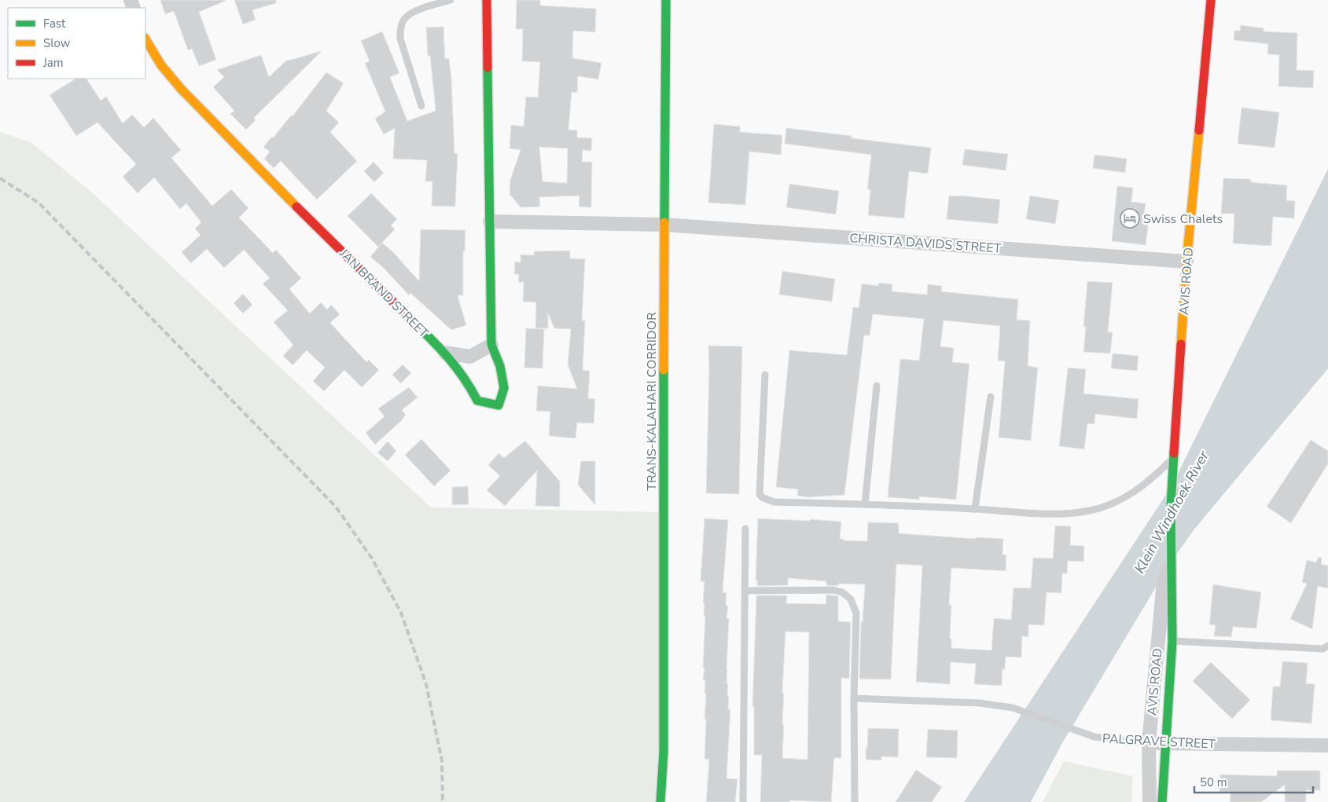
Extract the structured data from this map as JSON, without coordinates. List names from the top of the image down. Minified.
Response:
{"streets":{"main road":["AVIS ROAD","JAN BRAND STREET","TRANS-KALAHARI CORRIDOR"],"street":["CHRISTA DAVIDS STREET","PALGRAVE STREET"]},"crossings":[["CHRISTA DAVIDS STREET","AVIS ROAD"],["CHRISTA DAVIDS STREET","TRANS-KALAHARI CORRIDOR"],["AVIS ROAD","PALGRAVE STREET"]],"water":["Klein Windhoek River"],"places":{"hotel":["Swiss Chalets"]},"legend":["Fast","Slow","Jam"],"scale_bar":"50 m"}
